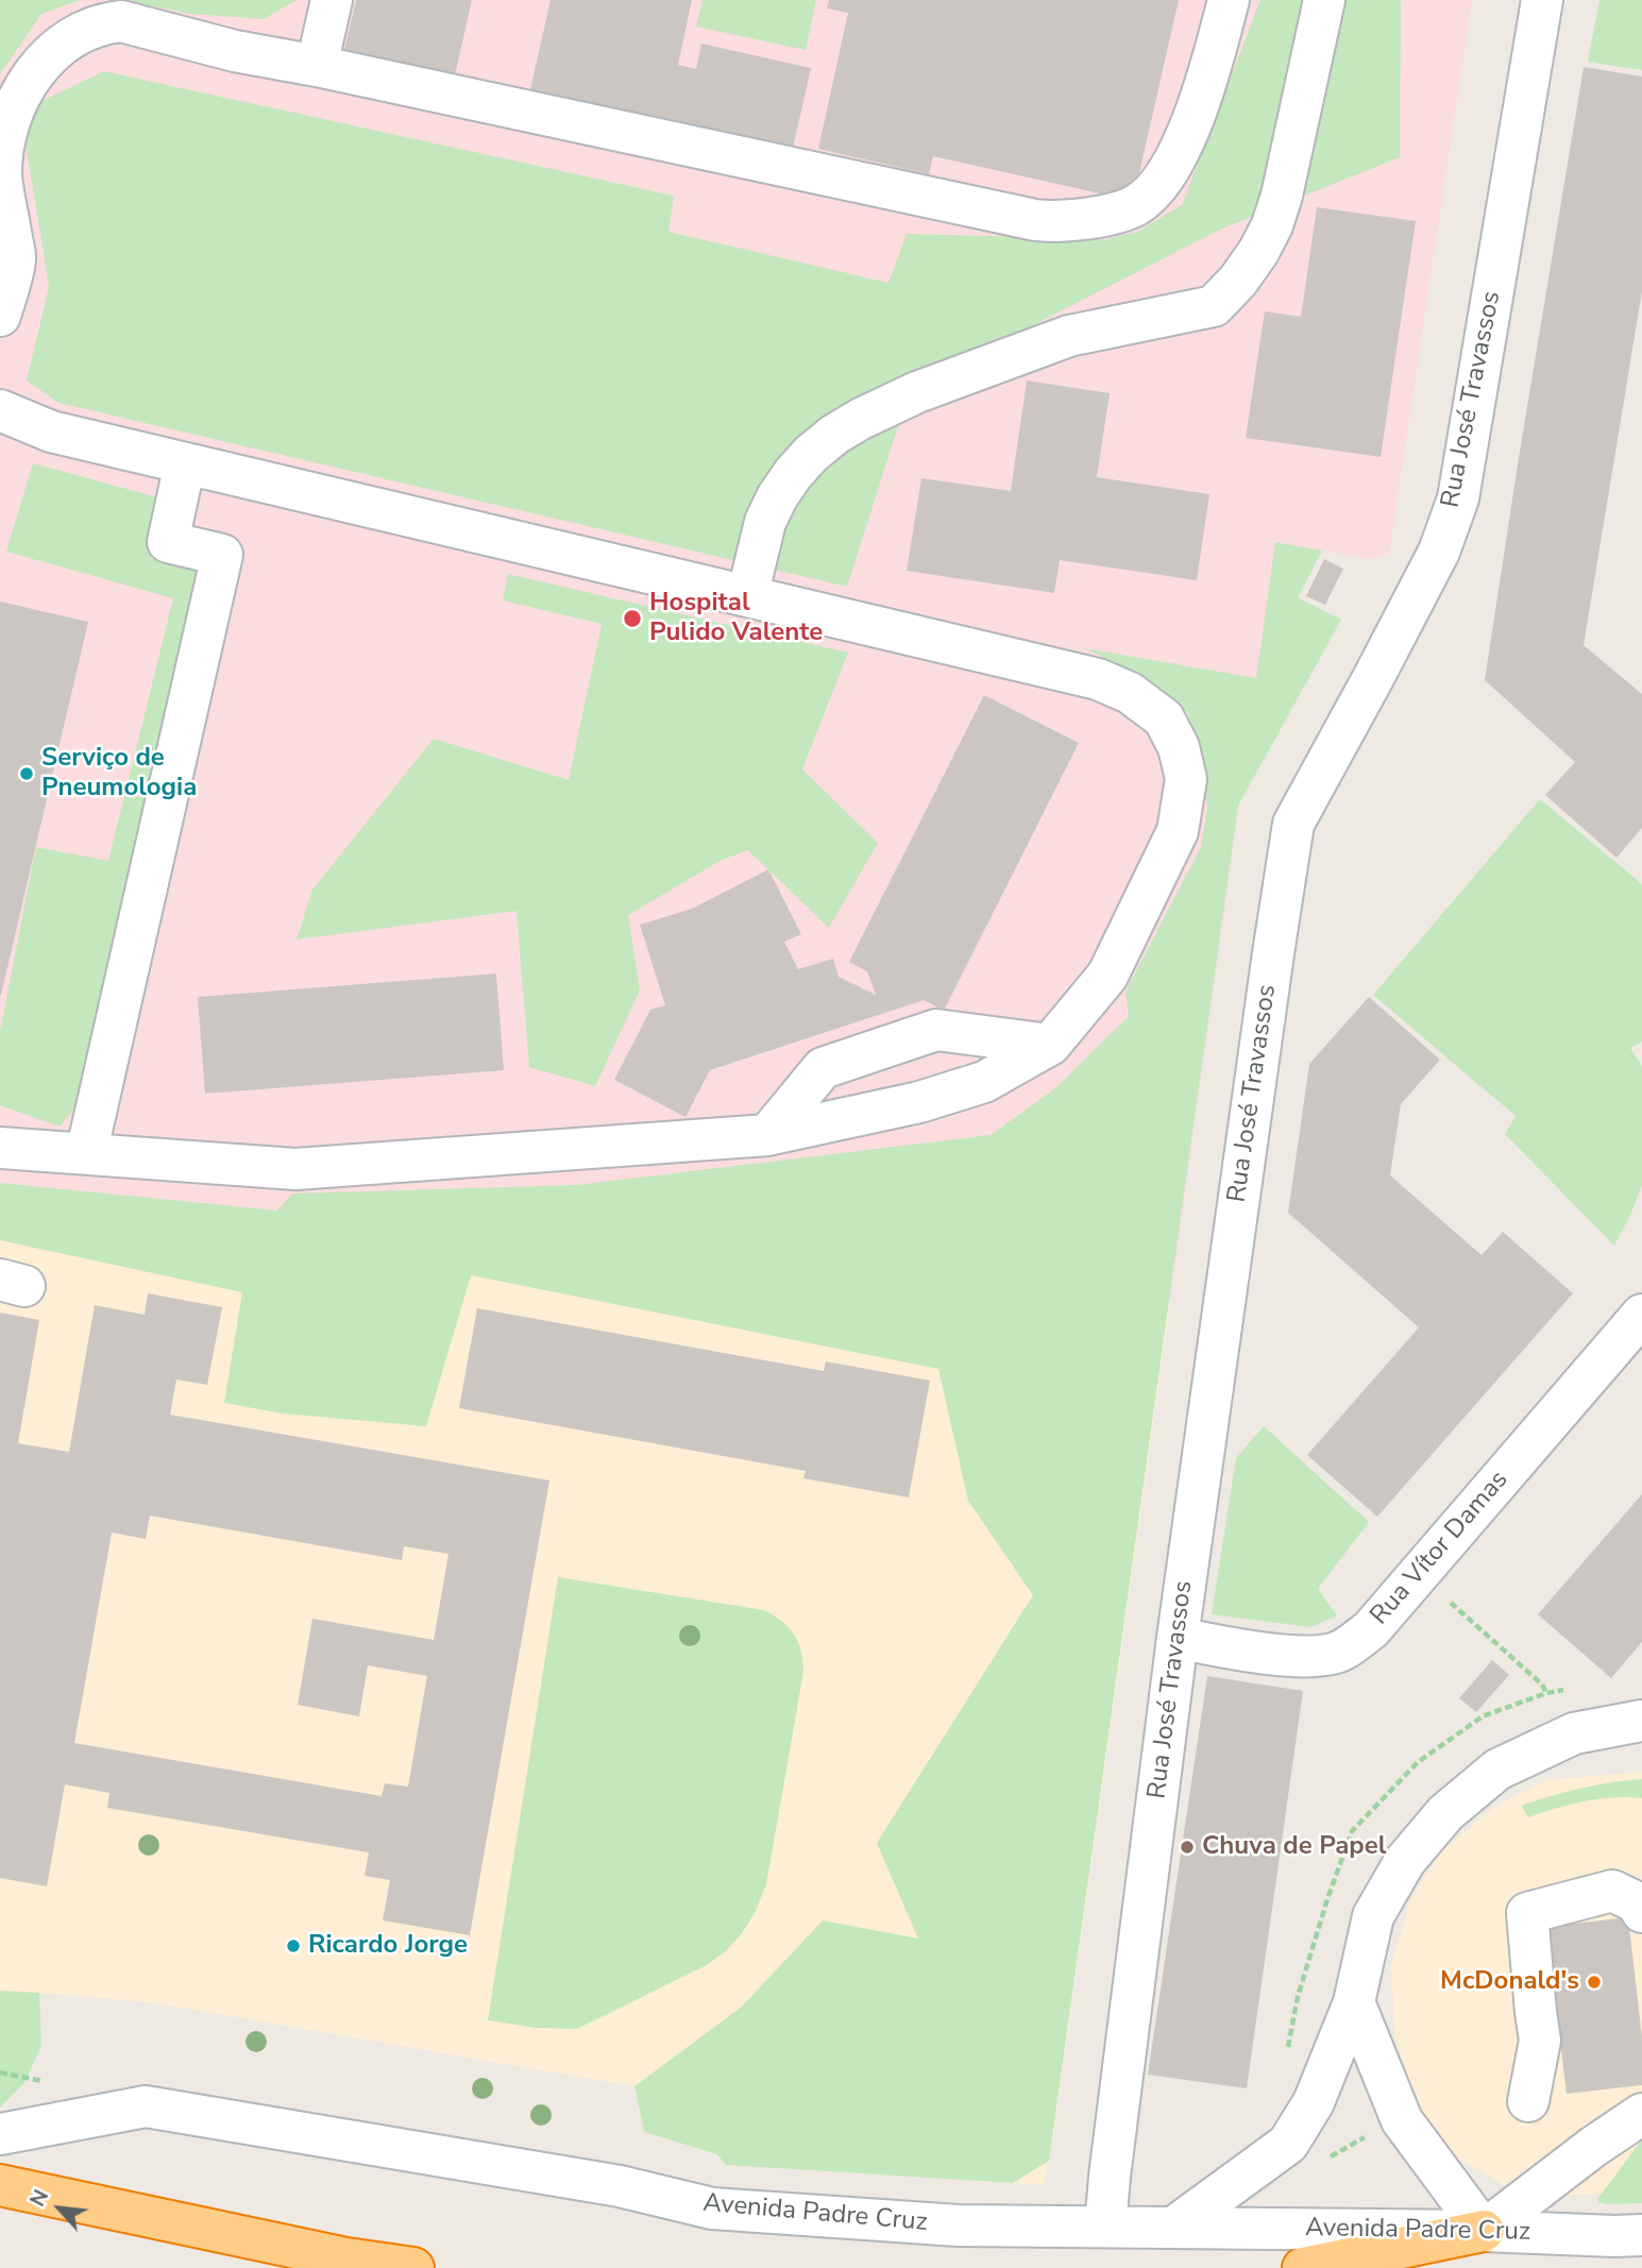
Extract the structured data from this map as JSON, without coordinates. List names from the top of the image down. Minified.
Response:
{"streets":{"street":["Rua José Travassos","Rua Vítor Damas","Avenida Padre Cruz"]},"crossings":[["Rua José Travassos","Rua Vítor Damas"],["Rua José Travassos","Avenida Padre Cruz"]],"places":["Hospital Pulido Valente","Serviço de Pneumologia","Chuva de Papel","Ricardo Jorge","McDonald's"],"north":"top left"}
